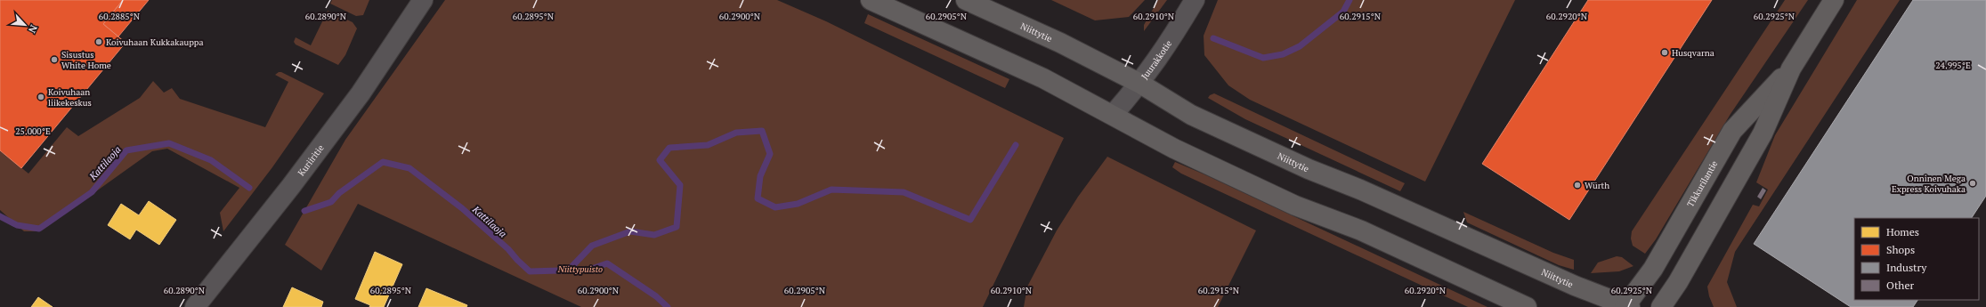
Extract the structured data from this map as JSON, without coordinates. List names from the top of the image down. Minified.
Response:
{"streets":{"main road":["Niittytie","Tikkurilantie"],"street":["Juurakkotie","Kuriiritie"]},"crossings":[["Niittytie","Juurakkotie"],["Niittytie","Tikkurilantie"]],"water":["Kattilaoja"],"parks":["Niittypuisto"],"places":["Koivuhaan Kukkakauppa","Husqvarna","Sisustus White Home","Koivuhaan liikekeskus","Onninen Mega Express Koivuhaka","Würth"],"legend":["Homes","Shops","Industry","Other"],"north":"bottom right","coordinates":["60.2905°N","60.2925°N","60.2885°N","60.2890°N","60.2895°N","60.2900°N","60.2910°N","60.2915°N","60.2920°N","24.995°E","25.000°E"]}
